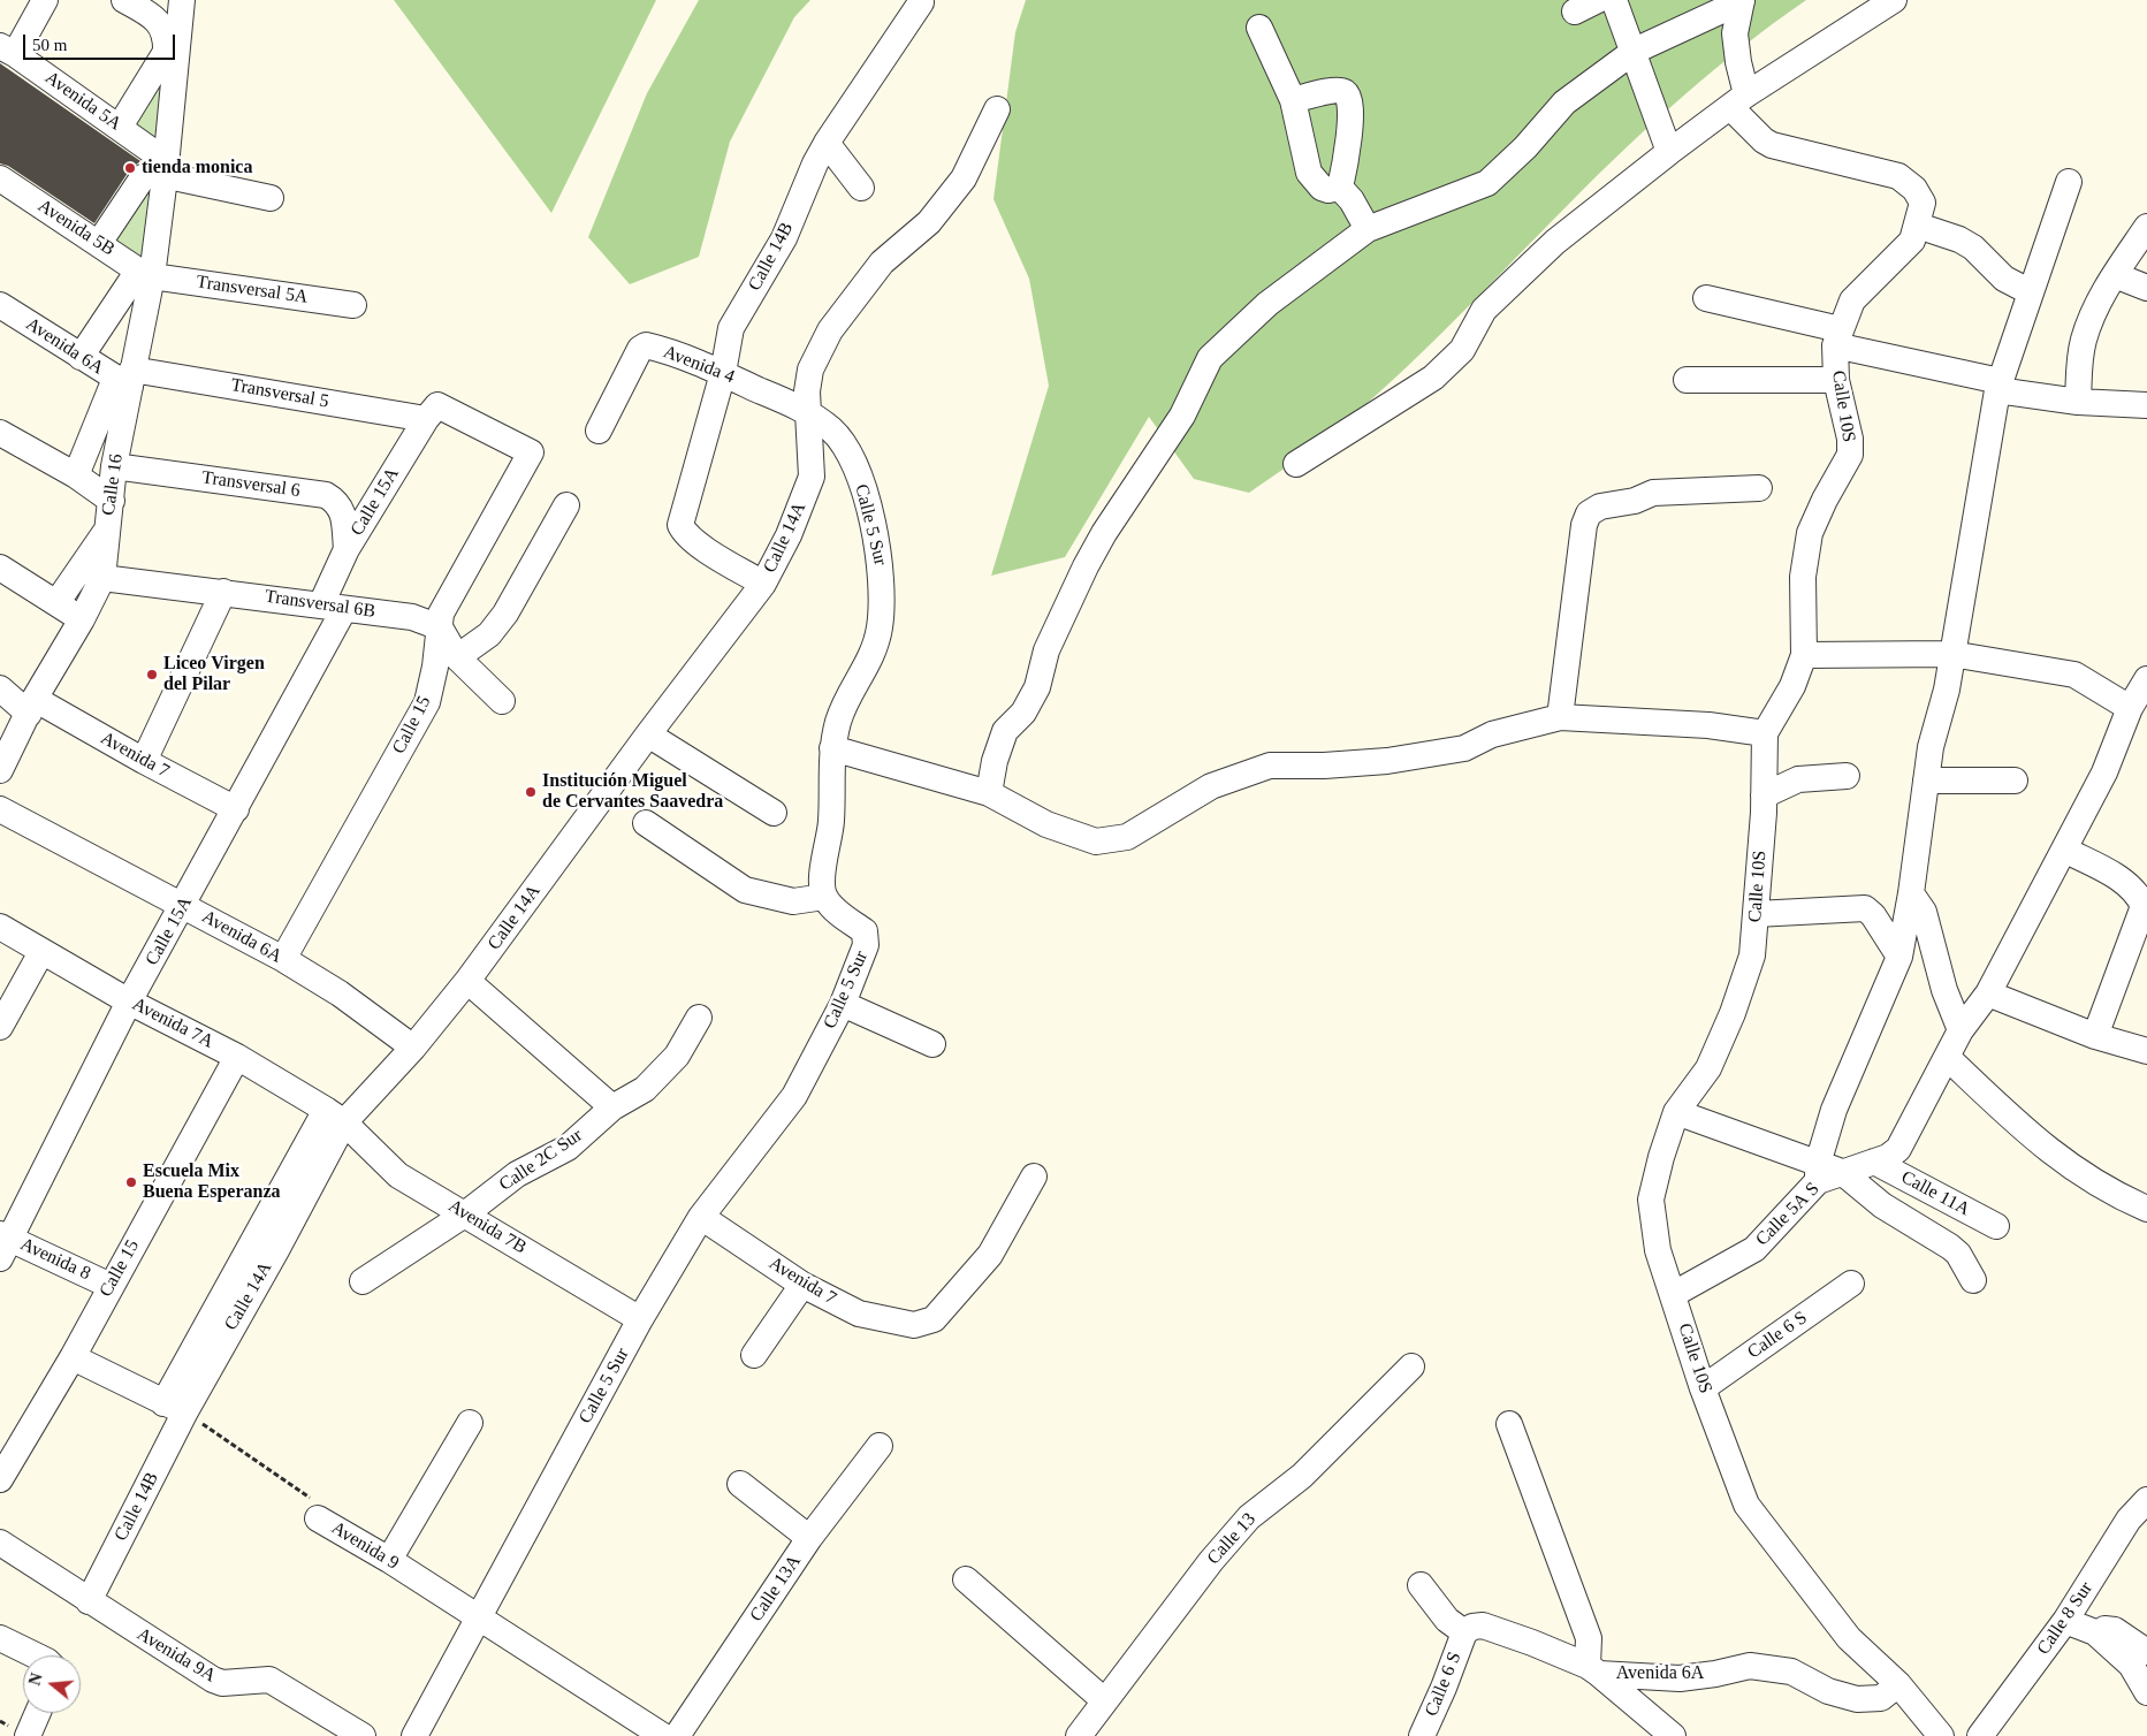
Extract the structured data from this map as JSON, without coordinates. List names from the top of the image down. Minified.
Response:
{"streets":{"street":["Avenida 5A","Avenida 5B","Calle 14B","Transversal 5A","Avenida 6A","Avenida 4","Transversal 5","Calle 10S","Calle 16","Transversal 6","Calle 15A","Calle 5 Sur","Calle 14A","Transversal 6B","Calle 15","Avenida 7","Avenida 7A","Calle 2C Sur","Calle 11A","Calle 5A S","Avenida 7B","Avenida 8","Calle 6 S","Calle 13","Avenida 9","Calle 13A","Calle 8 Sur","Avenida 9A"]},"crossings":[["Avenida 5A","Calle 16"],["Avenida 5B","Transversal 5A"],["Avenida 5B","Calle 16"],["Calle 14B","Avenida 4"],["Calle 14B","Calle 14A"],["Calle 14B","Avenida 9"],["Calle 14B","Avenida 9A"],["Transversal 5A","Calle 16"],["Avenida 6A","Transversal 5"],["Avenida 6A","Calle 10S"],["Avenida 6A","Calle 16"],["Avenida 6A","Calle 15A"],["Avenida 6A","Calle 14A"],["Avenida 6A","Calle 15"],["Avenida 6A","Calle 6 S"],["Avenida 4","Calle 5 Sur"],["Avenida 4","Calle 14A"],["Transversal 5","Calle 16"],["Transversal 5","Calle 15A"],["Transversal 5","Calle 15"],["Calle 10S","Calle 5A S"],["Calle 10S","Calle 6 S"],["Calle 16","Transversal 6"],["Calle 16","Transversal 6B"],["Calle 16","Avenida 7"],["Transversal 6","Calle 15A"],["Calle 15A","Transversal 6B"],["Calle 15A","Calle 15"],["Calle 15A","Avenida 7"],["Calle 15A","Avenida 7A"],["Calle 15A","Avenida 8"],["Calle 5 Sur","Calle 14A"],["Calle 5 Sur","Avenida 7"],["Calle 5 Sur","Avenida 7B"],["Calle 5 Sur","Avenida 9"],["Calle 14A","Avenida 7A"],["Calle 14A","Avenida 7B"],["Calle 14A","Avenida 9"],["Transversal 6B","Calle 15"],["Calle 15","Avenida 7A"],["Calle 15","Avenida 8"],["Avenida 7A","Avenida 7B"],["Calle 2C Sur","Avenida 7B"],["Calle 11A","Calle 5A S"]],"places":["tienda monica","Liceo Virgen del Pilar","Institución Miguel de Cervantes Saavedra","Escuela Mix Buena Esperanza"],"scale_bar":"50 m","north":"left"}
